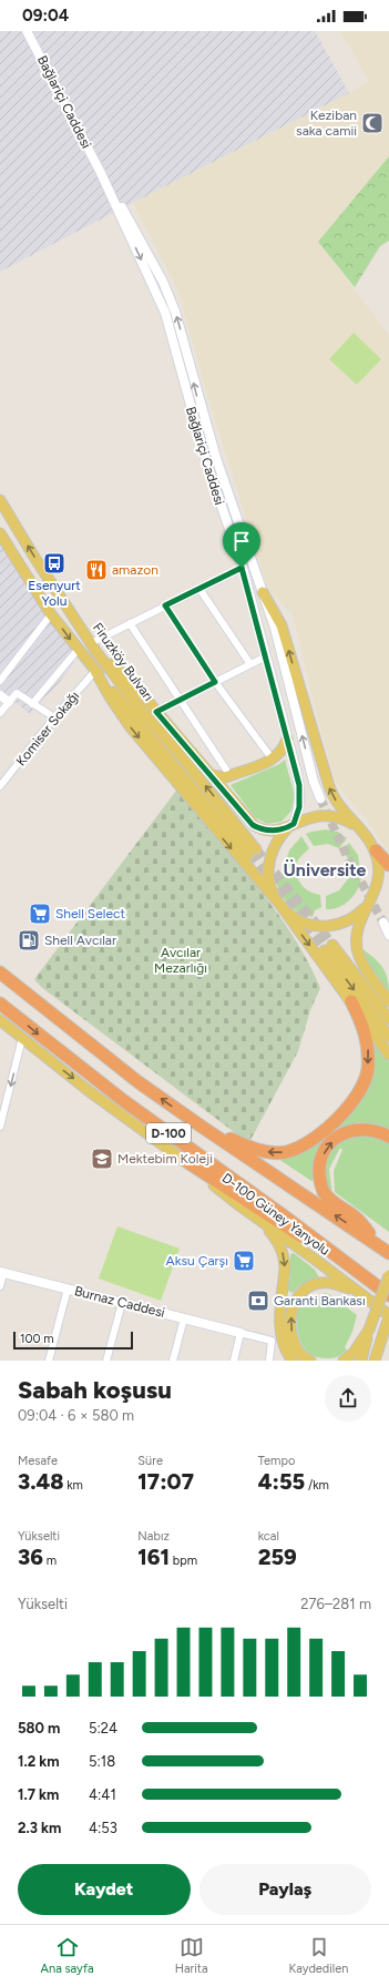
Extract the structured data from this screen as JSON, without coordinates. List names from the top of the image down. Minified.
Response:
{"streets":{"highway":["D-100"],"main road":["Bağlariçi Caddesi","Firuzköy Bulvarı","D-100 Güney Yanyolu","Burnaz Caddesi"],"street":["Komiser Sokağı"]},"crossings":[["Firuzköy Bulvarı","Komiser Sokağı"]],"one_way":["D-100 Güney Yanyolu"],"districts":["Üniversite"],"parks":["Avcılar Mezarlığı"],"places":{"mosque":["Keziban saka camii"],"bus stop":["Esenyurt Yolu"],"restaurant":["amazon"],"supermarket":["Shell Select","Aksu Çarşı"],"fuel station":["Shell Avcılar"],"school or university":["Mektebim Koleji"],"bank":["Garanti Bankası"]},"scale_bar":"100 m","page":{"status":"09:04","scale":"100 m","heading":["Sabah koşusu","09:04 · 6 × 580 m"],"stats":[["Mesafe","3.48 km"],["Süre","17:07"],["Tempo","4:55 /km"],["Yükselti","36 m"],["Nabız","161 bpm"],["kcal","259"]],"chart":["Yükselti","276–281 m"],"list":[{"name":"580 m","note":"5:24"},{"name":"1.2 km","note":"5:18"},{"name":"1.7 km","note":"4:41"},{"name":"2.3 km","note":"4:53"}],"buttons":["Kaydet","Paylaş"],"tabs":["Ana sayfa","Harita","Kaydedilen"]}}
